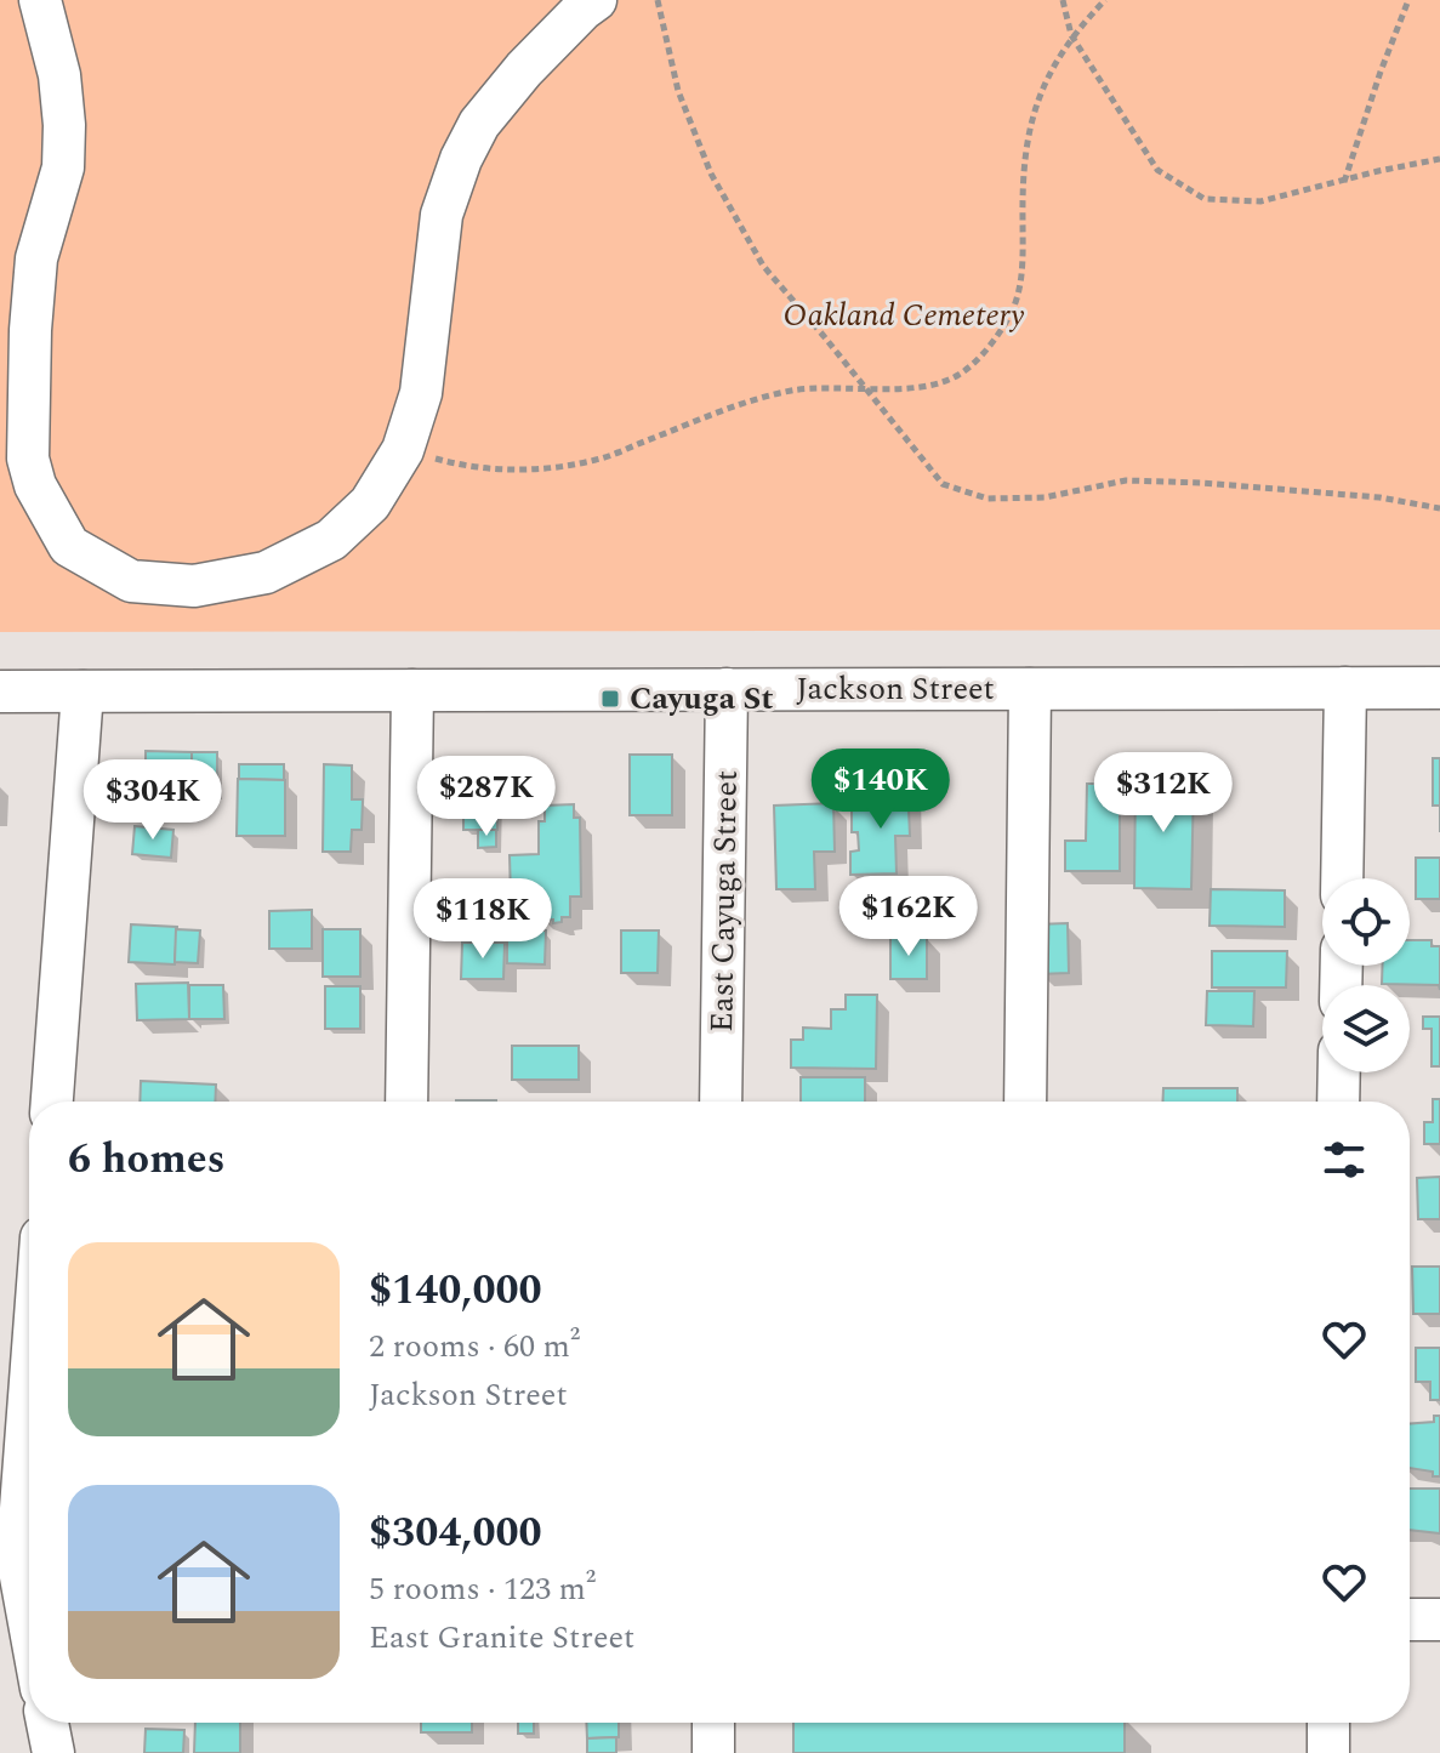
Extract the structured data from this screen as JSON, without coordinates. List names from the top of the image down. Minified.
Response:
{"streets":{"street":["Jackson Street","East Cayuga Street"]},"crossings":[["Jackson Street","East Cayuga Street"]],"parks":["Oakland Cemetery"],"places":{"transit":["Cayuga St"]},"page":{"price":["$140K","$312K","$287K","$304K","$162K","$118K"],"heading":"6 homes","list":[{"name":"$140,000","note":"2 rooms · 60 m² · Jackson Street"},{"name":"$304,000","note":"5 rooms · 123 m² · East Granite Street"}]}}
